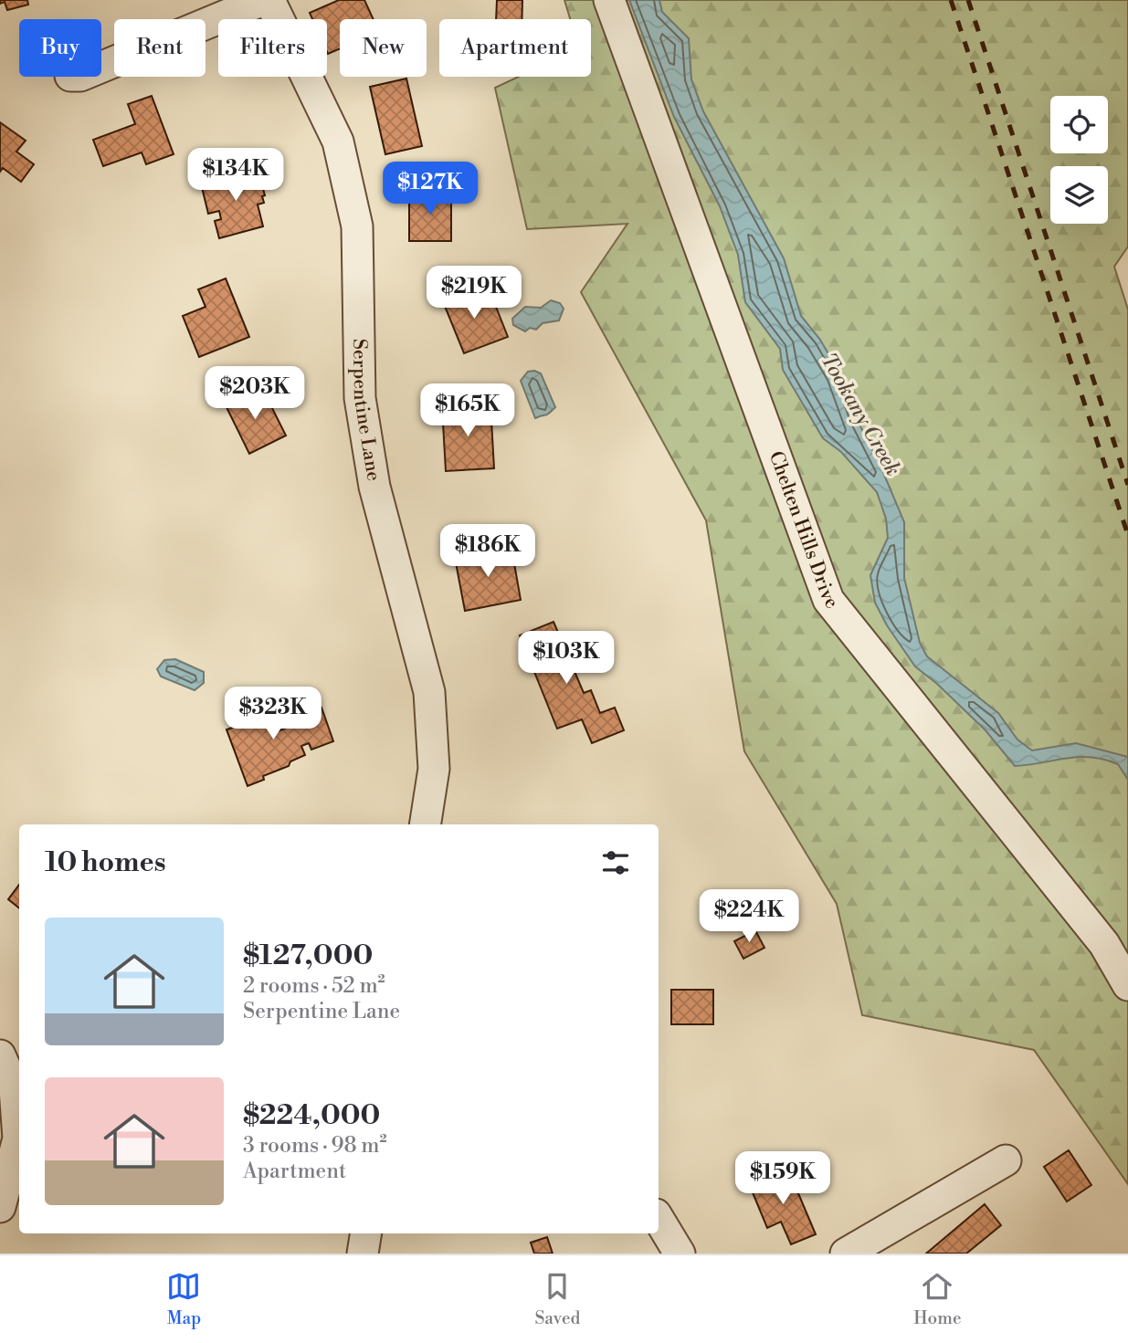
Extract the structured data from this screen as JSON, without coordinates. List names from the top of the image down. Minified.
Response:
{"streets":{"street":["Serpentine Lane","Chelten Hills Drive"]},"water":["Tookany Creek"],"page":{"chip":["Buy","Rent","Filters","New","Apartment"],"price":["$134K","$127K","$219K","$203K","$165K","$186K","$103K","$323K","$224K","$159K"],"heading":"10 homes","list":[{"name":"$127,000","note":"2 rooms · 52 m² · Serpentine Lane"},{"name":"$224,000","note":"3 rooms · 98 m² · Apartment"}],"tabs":["Map","Saved","Home"]}}
